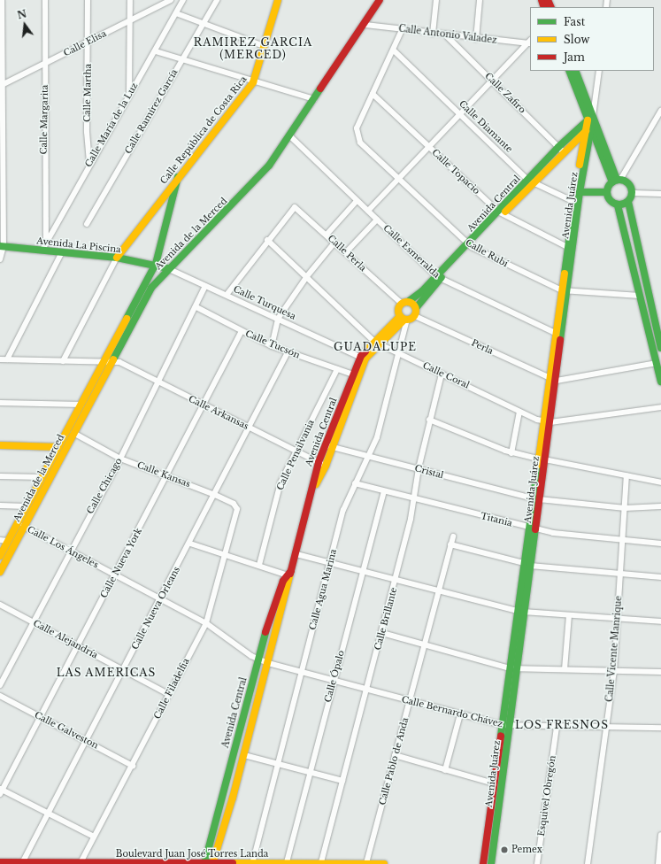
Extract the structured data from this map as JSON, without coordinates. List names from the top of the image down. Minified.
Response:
{"streets":{"street":["Calle Antonio Valadez","Calle Elisa","Calle Martha","Calle Zafiro","Calle Ramírez García","Calle Margarita","Calle María de la Luz","Calle Diamante","Calle República de Costa Rica","Calle Topacio","Avenida Central","Avenida Juárez","Avenida de la Merced","Avenida La Piscina","Calle Esmeralda","Calle Perla","Calle Rubí","Calle Turquesa","Calle Tucsón","Perla","Calle Coral","Calle Arkansas","Calle Pensilvania","Cristal","Calle Kansas","Calle Chicago","Titania","Calle Los Ángeles","Calle Nueva York","Calle Agua Marina","Calle Nueva Orleans","Calle Brillante","Calle Alejandría","Calle Vicente Manrique","Calle Ópalo","Calle Filadelfia","Calle Bernardo Chávez","Calle Galveston","Calle Pablo de Anda","Esquivel Obregón","Boulevard Juan José Torres Landa"]},"crossings":[["Calle Antonio Valadez","Calle Zafiro"],["Calle Antonio Valadez","Avenida de la Merced"],["Calle Elisa","Calle Martha"],["Calle Elisa","Calle Margarita"],["Calle Martha","Calle María de la Luz"],["Calle Zafiro","Avenida Central"],["Calle Margarita","Calle María de la Luz"],["Calle María de la Luz","Avenida La Piscina"],["Calle Diamante","Avenida Central"],["Calle Diamante","Avenida Juárez"],["Calle República de Costa Rica","Avenida de la Merced"],["Calle República de Costa Rica","Avenida La Piscina"],["Calle Topacio","Avenida Central"],["Calle Topacio","Avenida Juárez"],["Calle Topacio","Calle Rubí"],["Avenida Central","Avenida Juárez"],["Avenida Central","Calle Esmeralda"],["Avenida Central","Calle Perla"],["Avenida Central","Calle Rubí"],["Avenida Central","Calle Turquesa"],["Avenida Central","Calle Tucsón"],["Avenida Central","Calle Coral"],["Avenida Central","Calle Arkansas"],["Avenida Central","Cristal"],["Avenida Central","Calle Los Ángeles"],["Avenida Central","Calle Agua Marina"],["Avenida Central","Calle Bernardo Chávez"],["Avenida Central","Boulevard Juan José Torres Landa"],["Avenida Juárez","Calle Esmeralda"],["Avenida Juárez","Calle Rubí"],["Avenida Juárez","Perla"],["Avenida Juárez","Calle Coral"],["Avenida Juárez","Cristal"],["Avenida Juárez","Titania"],["Avenida Juárez","Calle Bernardo Chávez"],["Avenida de la Merced","Avenida La Piscina"],["Avenida de la Merced","Calle Esmeralda"],["Avenida de la Merced","Calle Turquesa"],["Avenida de la Merced","Calle Arkansas"],["Avenida de la Merced","Calle Kansas"],["Avenida de la Merced","Calle Los Ángeles"],["Avenida La Piscina","Calle Turquesa"],["Calle Perla","Calle Coral"],["Calle Turquesa","Calle Chicago"],["Calle Tucsón","Calle Pensilvania"],["Calle Tucsón","Calle Chicago"],["Calle Tucsón","Calle Nueva York"],["Calle Tucsón","Calle Nueva Orleans"],["Calle Coral","Calle Agua Marina"],["Calle Coral","Calle Brillante"],["Calle Arkansas","Calle Pensilvania"],["Calle Arkansas","Calle Chicago"],["Calle Arkansas","Calle Nueva York"],["Calle Arkansas","Calle Nueva Orleans"],["Cristal","Calle Agua Marina"],["Cristal","Calle Brillante"],["Cristal","Calle Vicente Manrique"],["Calle Kansas","Calle Chicago"],["Calle Kansas","Calle Nueva York"],["Calle Kansas","Calle Nueva Orleans"],["Calle Kansas","Calle Filadelfia"],["Calle Chicago","Calle Los Ángeles"],["Calle Chicago","Calle Alejandría"],["Titania","Calle Agua Marina"],["Titania","Calle Brillante"],["Titania","Calle Vicente Manrique"],["Titania","Calle Ópalo"],["Calle Los Ángeles","Calle Nueva York"],["Calle Los Ángeles","Calle Nueva Orleans"],["Calle Los Ángeles","Calle Filadelfia"],["Calle Los Ángeles","Calle Bernardo Chávez"],["Calle Nueva York","Calle Alejandría"],["Calle Nueva York","Calle Galveston"],["Calle Agua Marina","Calle Bernardo Chávez"],["Calle Agua Marina","Boulevard Juan José Torres Landa"],["Calle Nueva Orleans","Calle Alejandría"],["Calle Nueva Orleans","Calle Galveston"],["Calle Nueva Orleans","Boulevard Juan José Torres Landa"],["Calle Brillante","Calle Bernardo Chávez"],["Calle Brillante","Boulevard Juan José Torres Landa"],["Calle Alejandría","Calle Filadelfia"],["Calle Vicente Manrique","Calle Bernardo Chávez"],["Calle Ópalo","Calle Bernardo Chávez"],["Calle Ópalo","Boulevard Juan José Torres Landa"],["Calle Filadelfia","Calle Galveston"],["Calle Filadelfia","Boulevard Juan José Torres Landa"],["Calle Bernardo Chávez","Calle Pablo de Anda"],["Calle Bernardo Chávez","Esquivel Obregón"],["Calle Pablo de Anda","Boulevard Juan José Torres Landa"]],"districts":["RAMIREZ GARCIA (MERCED)","GUADALUPE","LAS AMERICAS","LOS FRESNOS"],"places":["Pemex"],"legend":["Fast","Slow","Jam"],"north":"top"}
